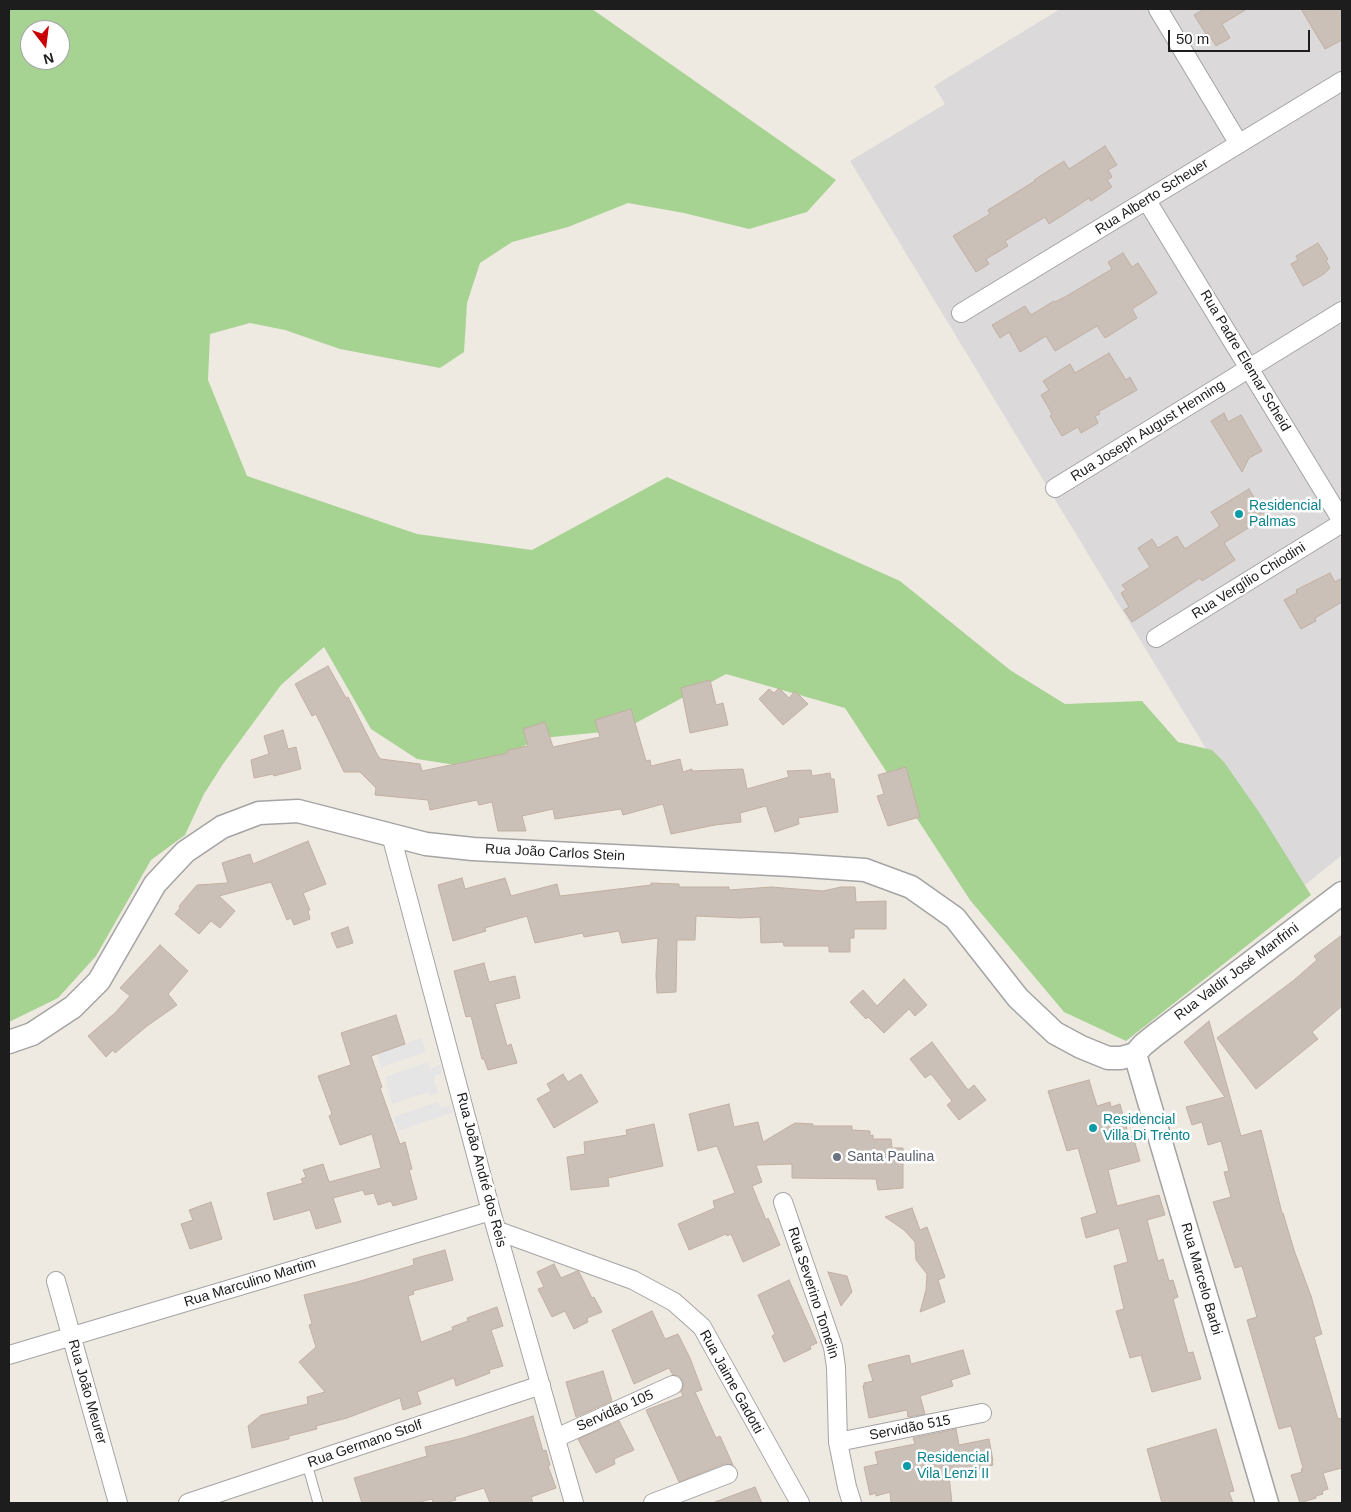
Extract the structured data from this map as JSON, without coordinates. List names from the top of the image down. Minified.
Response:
{"streets":{"street":["Rua Alberto Scheuer","Rua Padre Elemar Scheid","Rua Joseph August Henning","Rua Vergílio Chiodini","Rua João Carlos Stein","Rua Valdir José Manfrini","Rua João André dos Reis","Rua Marcelo Barbi","Rua Marculino Martim","Rua Severino Tomelin","Rua Jaime Gadotti","Rua João Meurer","Servidão 105","Servidão 515","Rua Germano Stolf"]},"crossings":[["Rua Alberto Scheuer","Rua Padre Elemar Scheid"],["Rua Padre Elemar Scheid","Rua Joseph August Henning"],["Rua Padre Elemar Scheid","Rua Vergílio Chiodini"],["Rua João Carlos Stein","Rua Valdir José Manfrini"],["Rua João Carlos Stein","Rua João André dos Reis"],["Rua João Carlos Stein","Rua Marcelo Barbi"],["Rua Valdir José Manfrini","Rua Marcelo Barbi"],["Rua João André dos Reis","Rua Marculino Martim"],["Rua João André dos Reis","Rua Jaime Gadotti"],["Rua João André dos Reis","Servidão 105"],["Rua João André dos Reis","Rua Germano Stolf"],["Rua Marculino Martim","Rua João Meurer"],["Rua Severino Tomelin","Servidão 515"]],"places":["Residencial Palmas","Residencial Villa Di Trento","Santa Paulina","Residencial Vila Lenzi II"],"scale_bar":"50 m","north":"bottom"}
